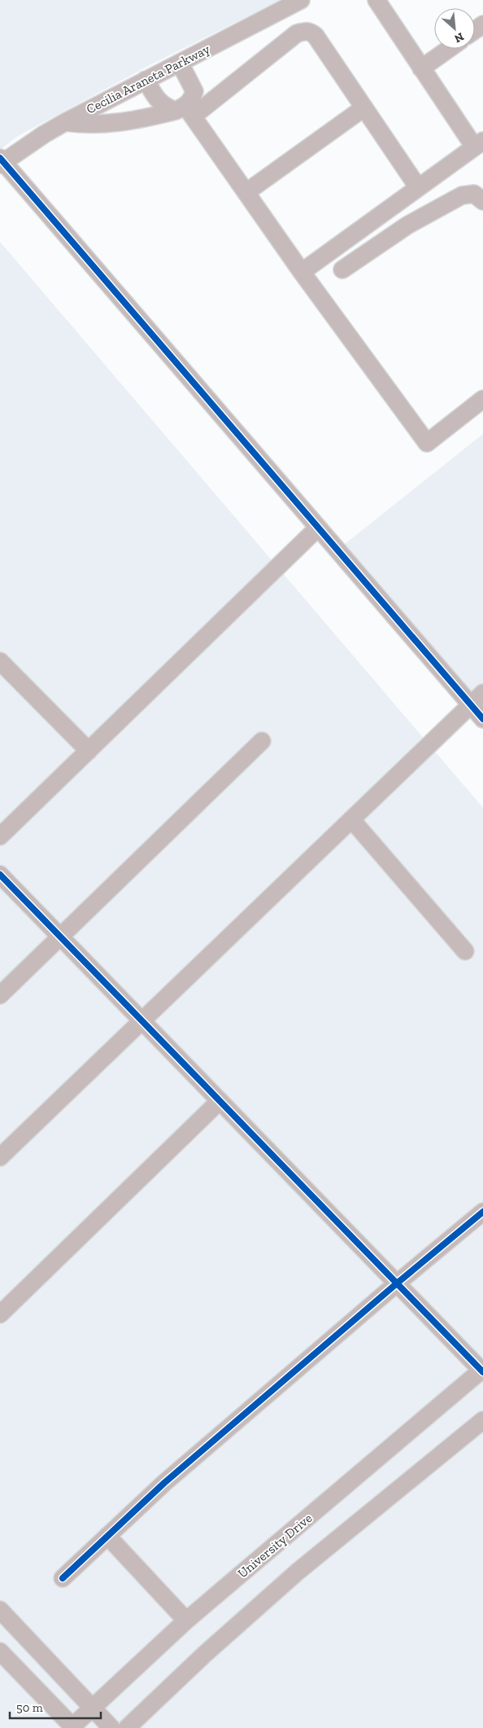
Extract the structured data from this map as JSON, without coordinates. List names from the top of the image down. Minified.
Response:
{"streets":{"street":["Cecilia Araneta Parkway","University Drive"]},"scale_bar":"50 m","north":"bottom right"}
